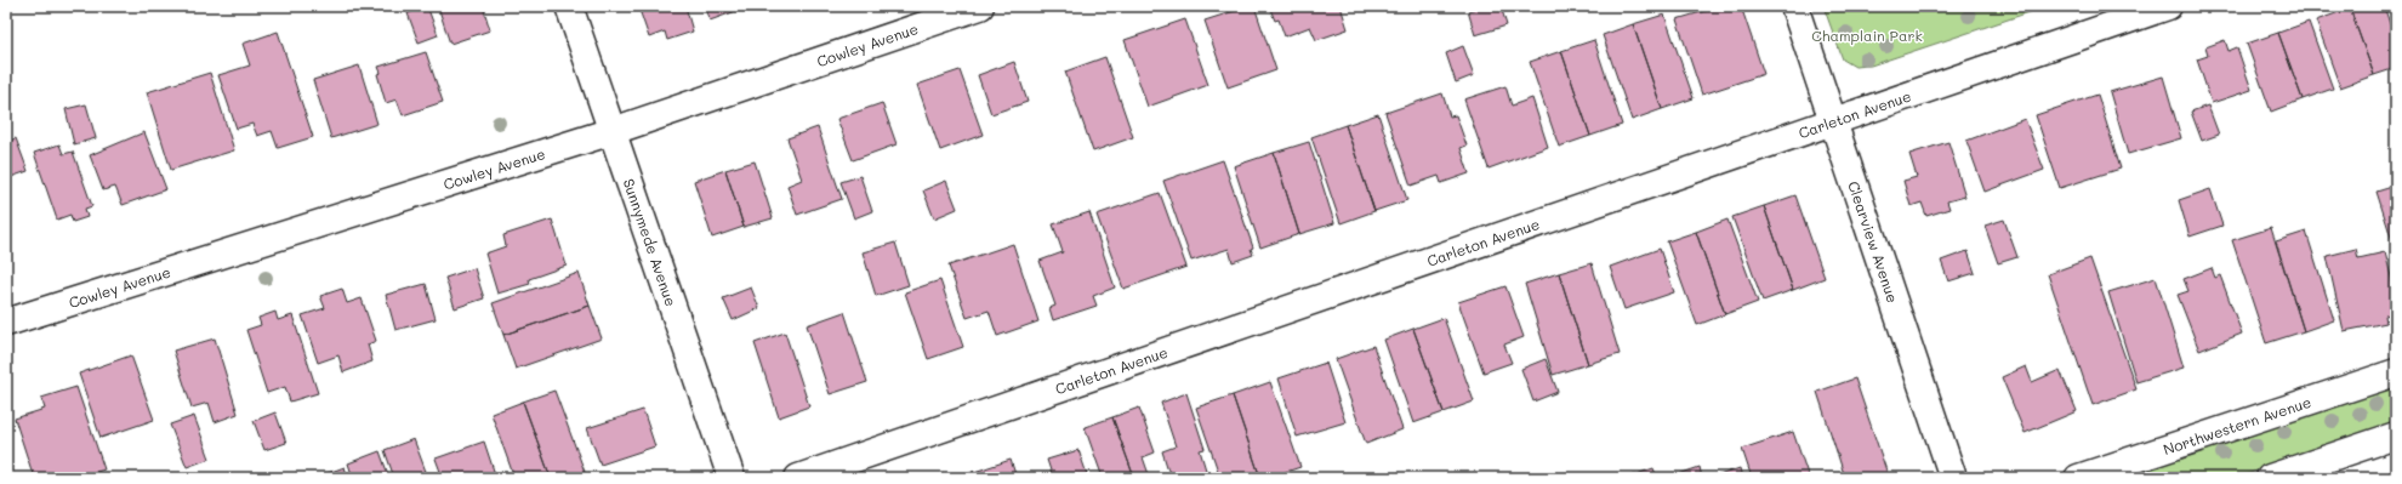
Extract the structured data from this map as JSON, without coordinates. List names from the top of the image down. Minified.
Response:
{"streets":{"street":["Cowley Avenue","Carleton Avenue","Sunnymede Avenue","Clearview Avenue","Northwestern Avenue"]},"crossings":[["Cowley Avenue","Sunnymede Avenue"],["Carleton Avenue","Clearview Avenue"]],"parks":["Champlain Park"]}
